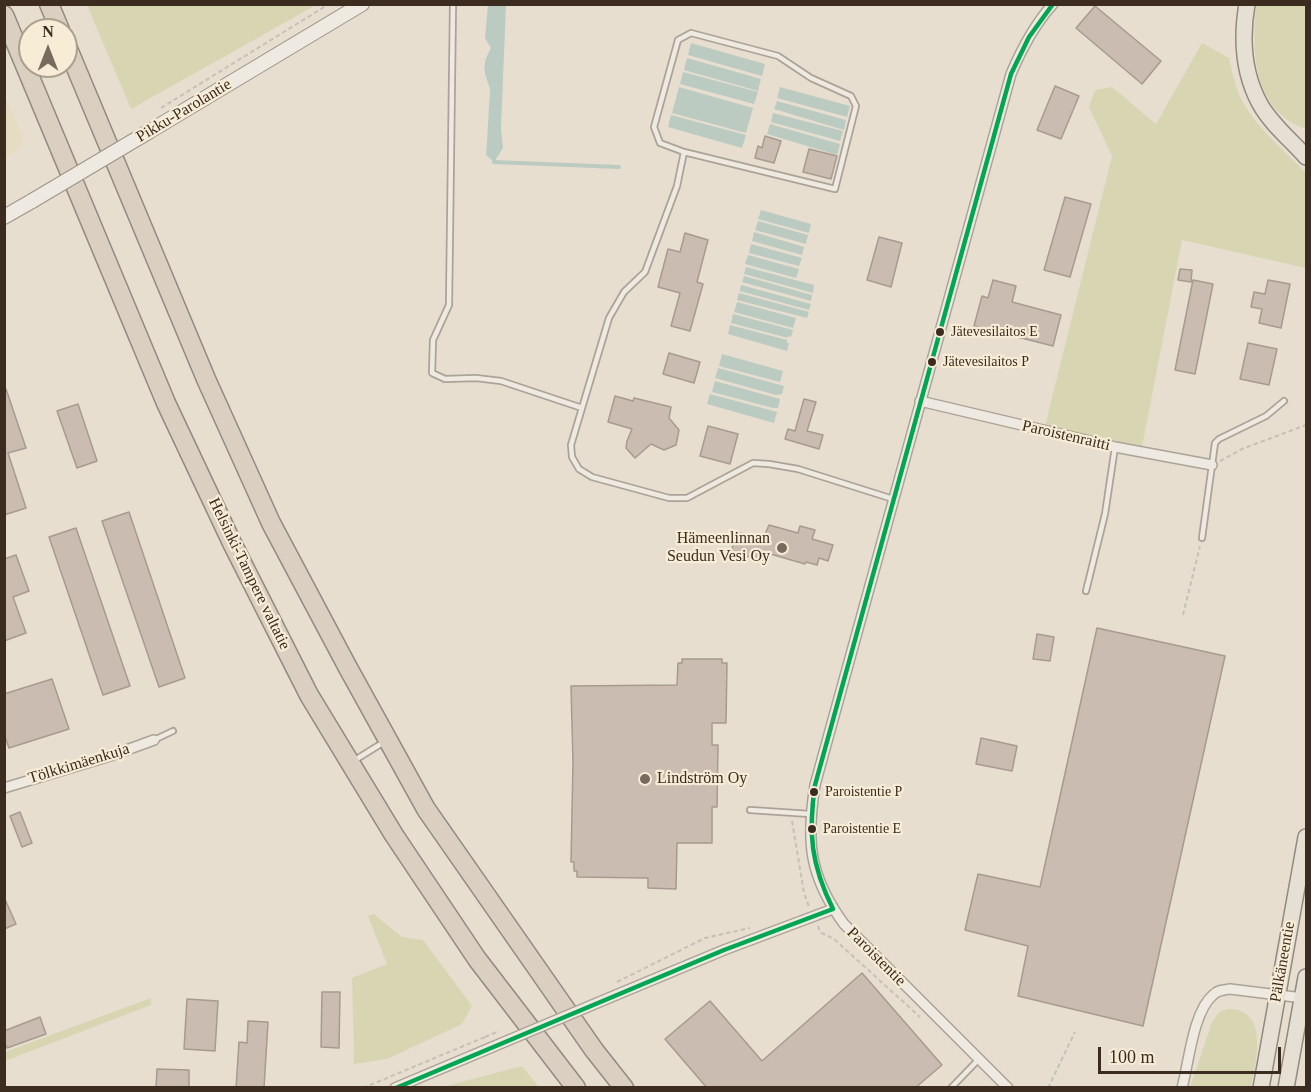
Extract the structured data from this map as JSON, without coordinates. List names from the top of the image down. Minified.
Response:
{"streets":{"highway":["Helsinki-Tampere valtatie"],"main road":["Pikku-Parolantie","Pälkäneentie"],"street":["Paroistenraitti","Tölkkimäenkuja","Paroistentie"]},"crossings":[["Paroistenraitti","Paroistentie"]],"places":["Jätevesilaitos E","Jätevesilaitos P","Hämeenlinnan Seudun Vesi Oy","Lindström Oy","Paroistentie P","Paroistentie E"],"scale_bar":"100 m","north":"top"}
